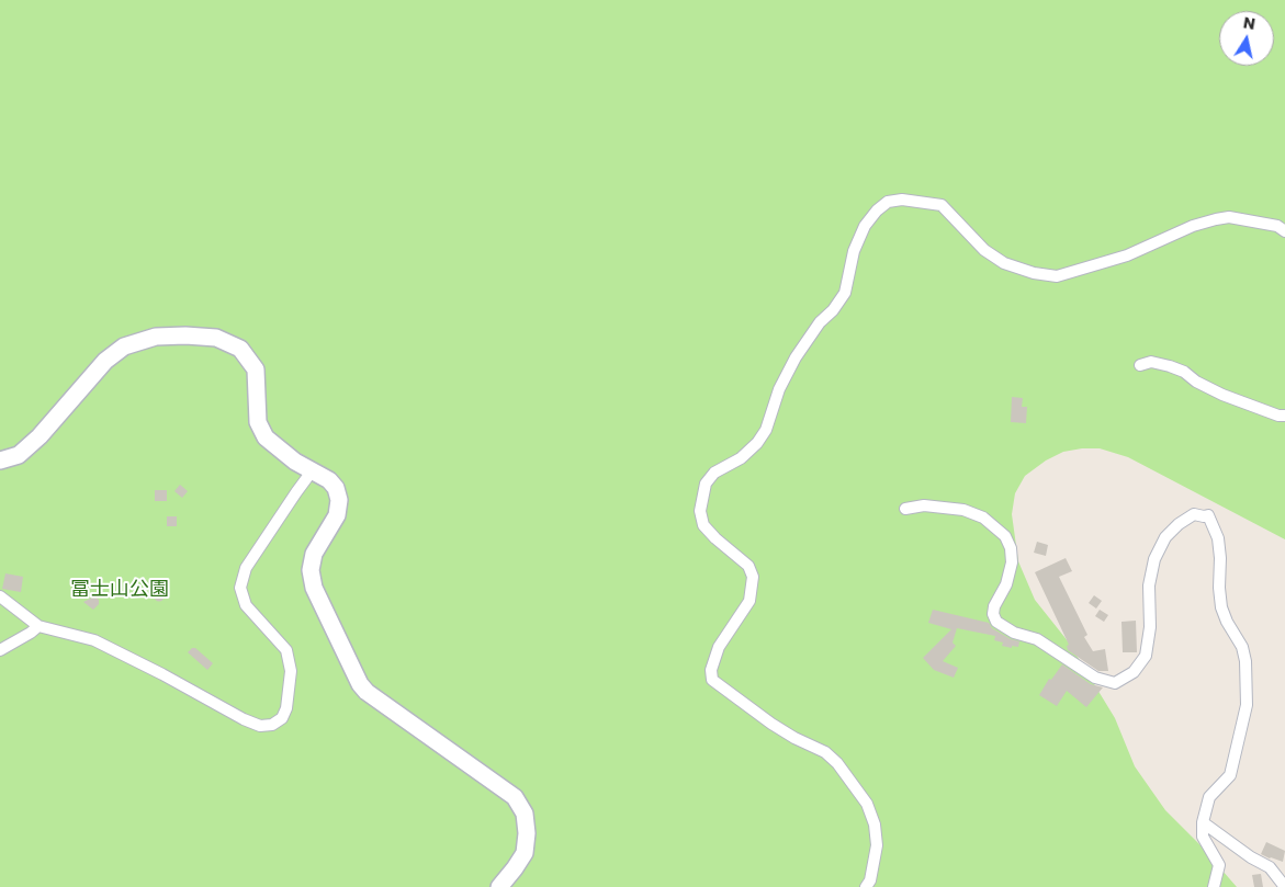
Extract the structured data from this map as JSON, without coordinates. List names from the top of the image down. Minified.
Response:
{"parks":["冨士山公園"],"north":"top"}
